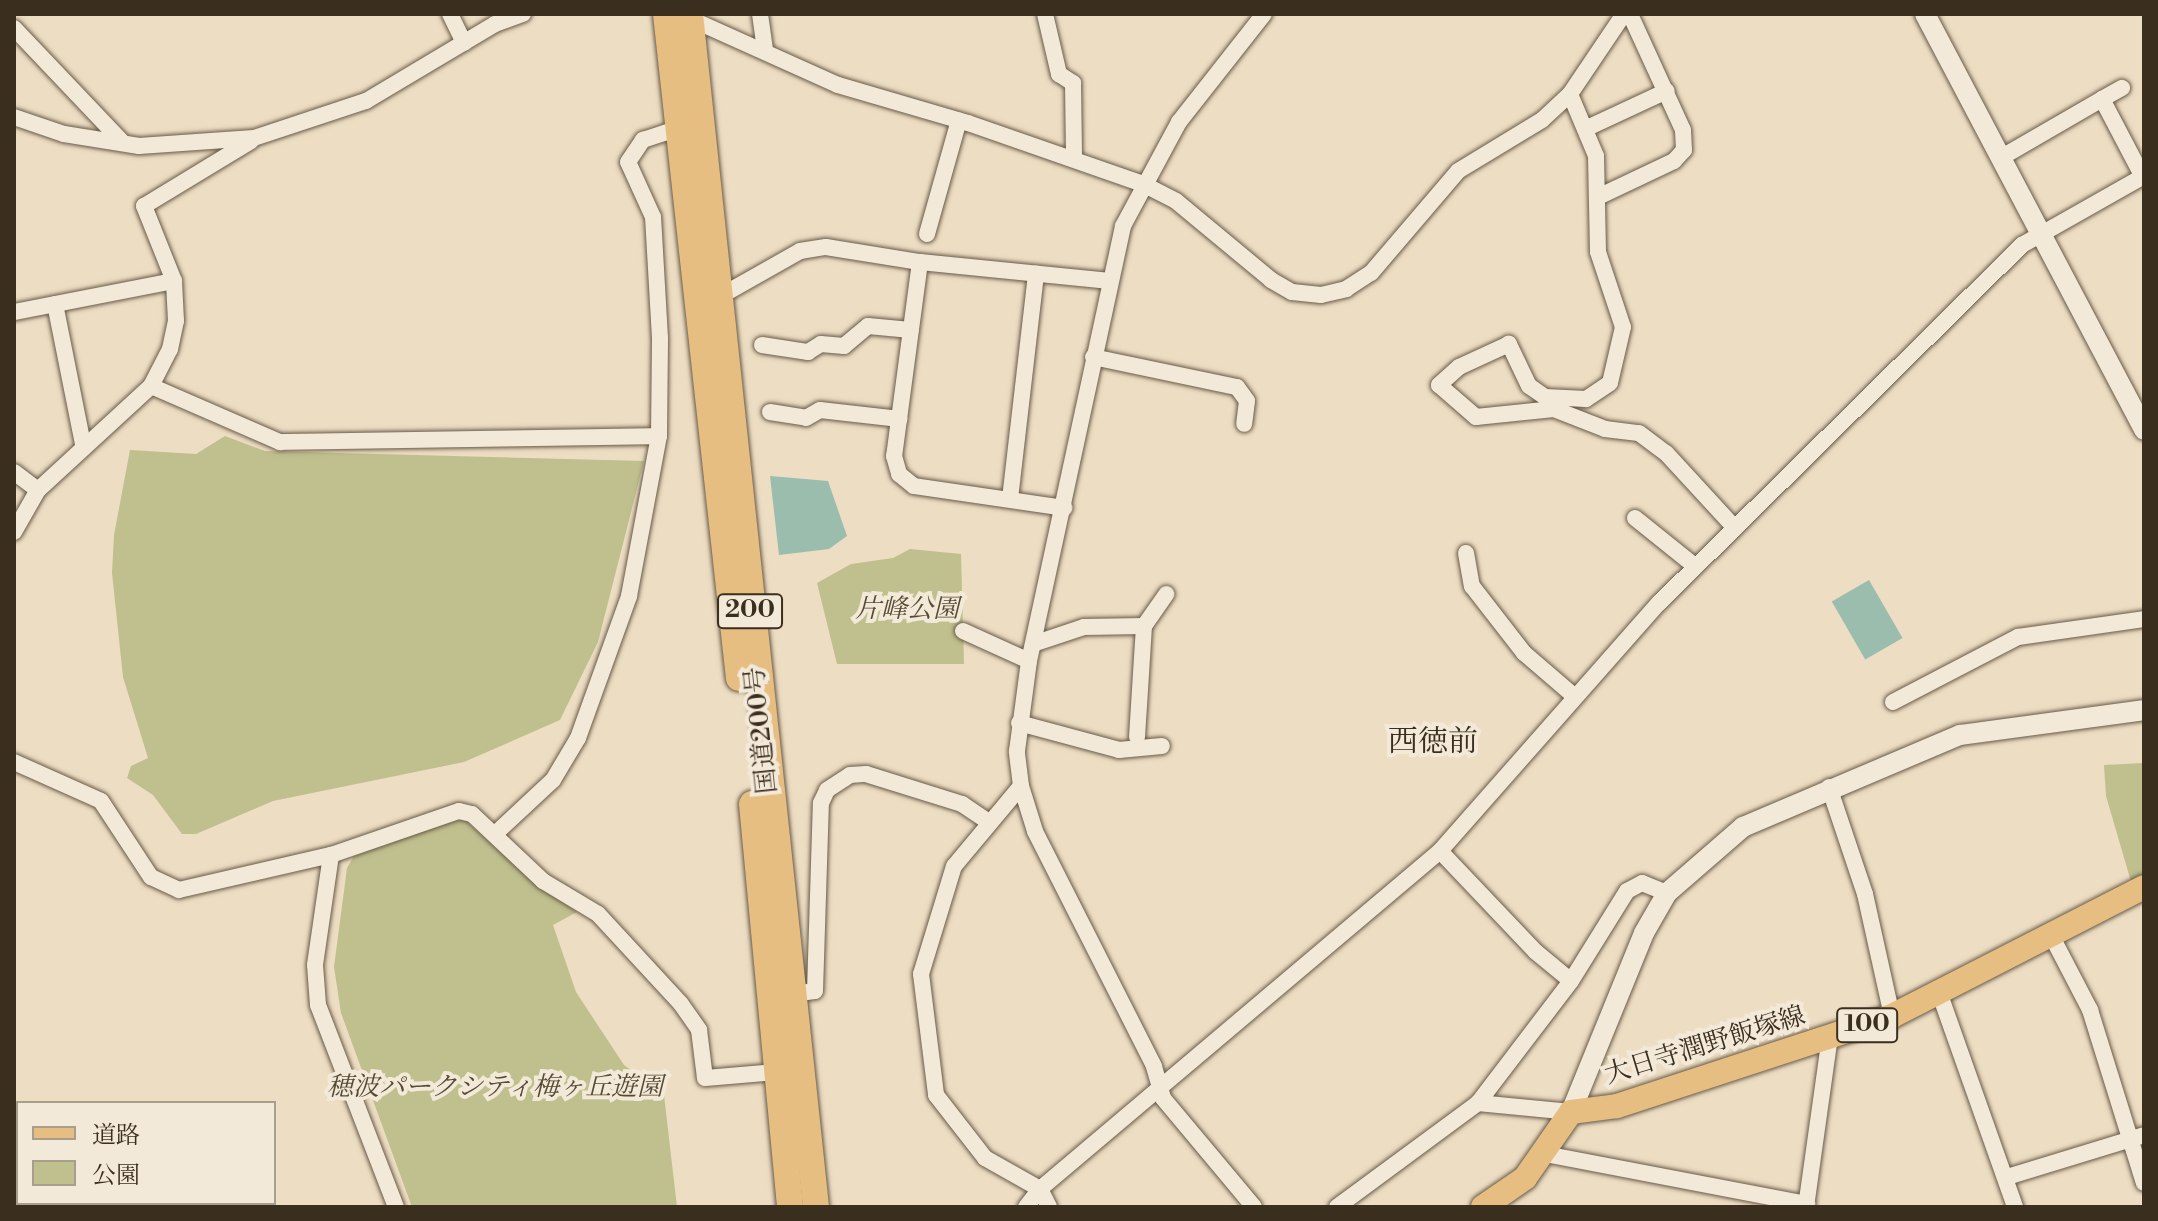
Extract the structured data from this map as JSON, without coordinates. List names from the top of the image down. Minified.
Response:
{"streets":{"highway":["200","国道200号"],"main road":["100","大日寺潤野飯塚線"]},"districts":["西徳前"],"parks":["片峰公園","穂波パークシティ梅ヶ丘遊園"],"legend":["道路","公園"]}
